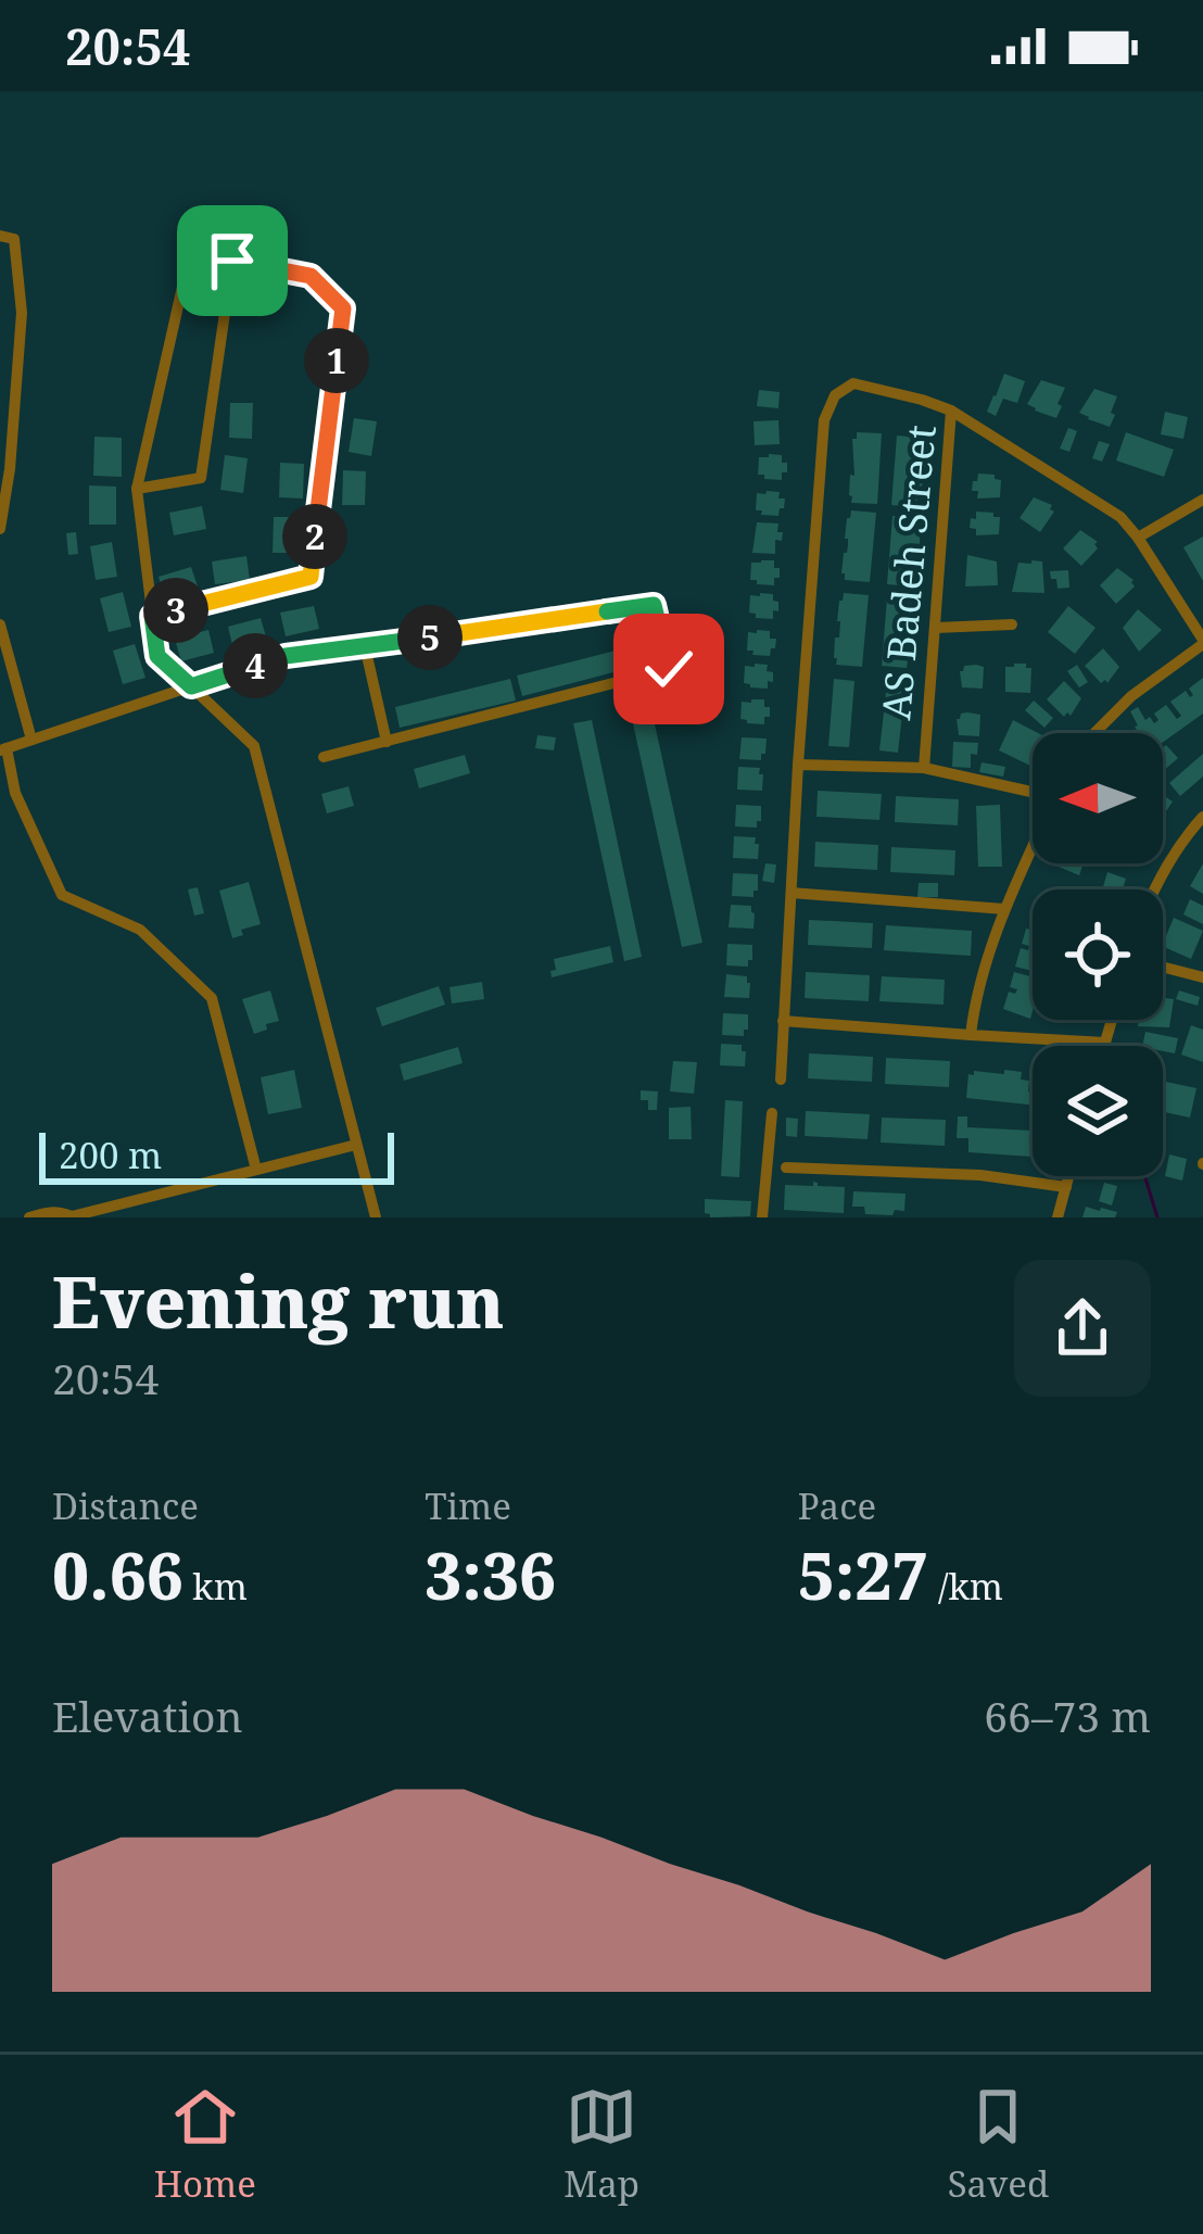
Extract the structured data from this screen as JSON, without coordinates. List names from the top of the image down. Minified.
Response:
{"streets":{"street":["AS Badeh Street"]},"scale_bar":"200 m","north":"left","page":{"status":"20:54","pins":["1","2","3","5","4"],"scale":"200 m","heading":["Evening run","20:54"],"stats":[["Distance","0.66 km"],["Time","3:36"],["Pace","5:27 /km"]],"chart":["Elevation","66–73 m"],"tabs":["Home","Map","Saved"]}}
